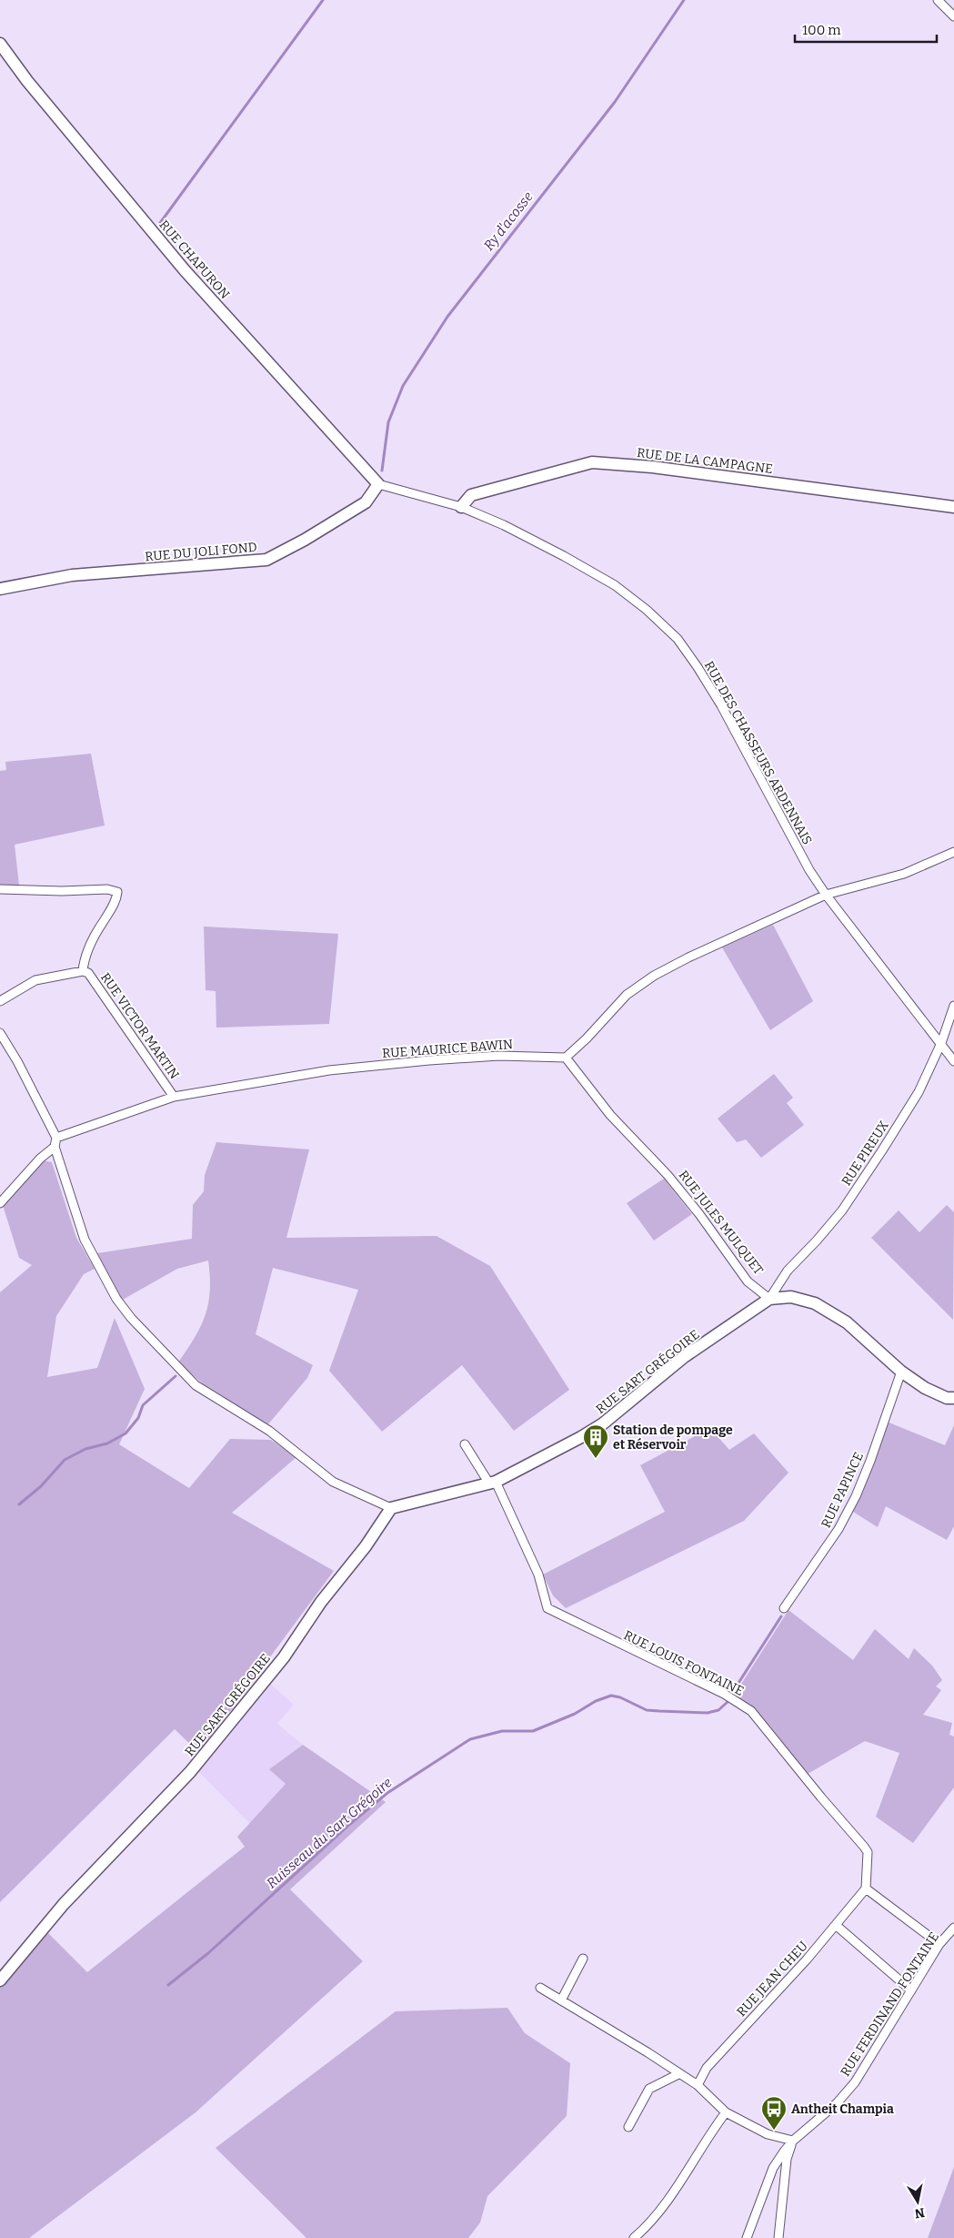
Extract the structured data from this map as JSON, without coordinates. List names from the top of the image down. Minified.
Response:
{"streets":{"street":["RUE CHAPURON","RUE DE LA CAMPAGNE","RUE DU JOLI FOND","RUE DES CHASSEURS ARDENNAIS","RUE VICTOR MARTIN","RUE MAURICE BAWIN","RUE PIREUX","RUE JULES MULQUET","RUE SART GRÉGOIRE","RUE PAPINCE","RUE LOUIS FONTAINE","RUE JEAN CHEU","RUE FERDINAND FONTAINE"]},"crossings":[["RUE CHAPURON","RUE DU JOLI FOND"],["RUE DE LA CAMPAGNE","RUE DES CHASSEURS ARDENNAIS"],["RUE DES CHASSEURS ARDENNAIS","RUE PIREUX"],["RUE VICTOR MARTIN","RUE MAURICE BAWIN"],["RUE MAURICE BAWIN","RUE JULES MULQUET"],["RUE PIREUX","RUE JULES MULQUET"],["RUE PIREUX","RUE SART GRÉGOIRE"],["RUE JULES MULQUET","RUE SART GRÉGOIRE"],["RUE SART GRÉGOIRE","RUE LOUIS FONTAINE"],["RUE LOUIS FONTAINE","RUE JEAN CHEU"]],"water":["Ry d'acosse","Ruisseau du Sart Grégoire"],"places":{"building":["Station de pompage et Réservoir"],"bus stop":["Antheit Champia"]},"scale_bar":"100 m","north":"bottom"}
